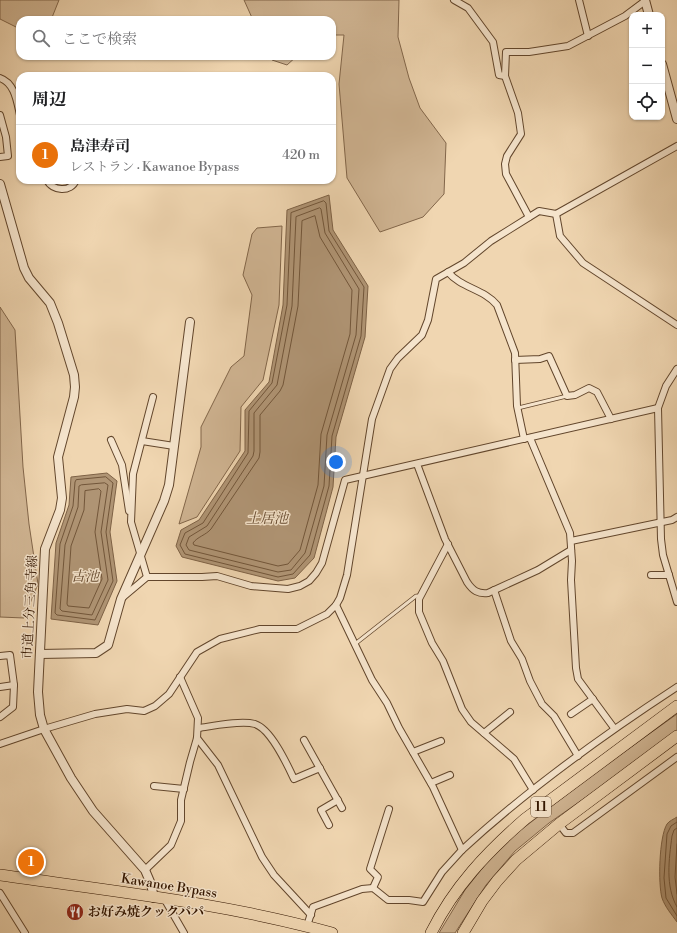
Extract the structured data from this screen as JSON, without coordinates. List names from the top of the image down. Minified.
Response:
{"streets":{"highway":["11","Kawanoe Bypass"],"street":["市道上分三角寺線"]},"crossings":[["市道上分三角寺線","Kawanoe Bypass"]],"water":["土居池","古池"],"places":{"restaurant":["お好み焼クックパパ"]},"page":{"map_buttons":["+","−"],"search":"ここで検索","heading":"周辺","list":[{"mark":"1","name":"島津寿司","note":"レストラン · Kawanoe Bypass","value":"420 m"}],"pins":"1"}}
